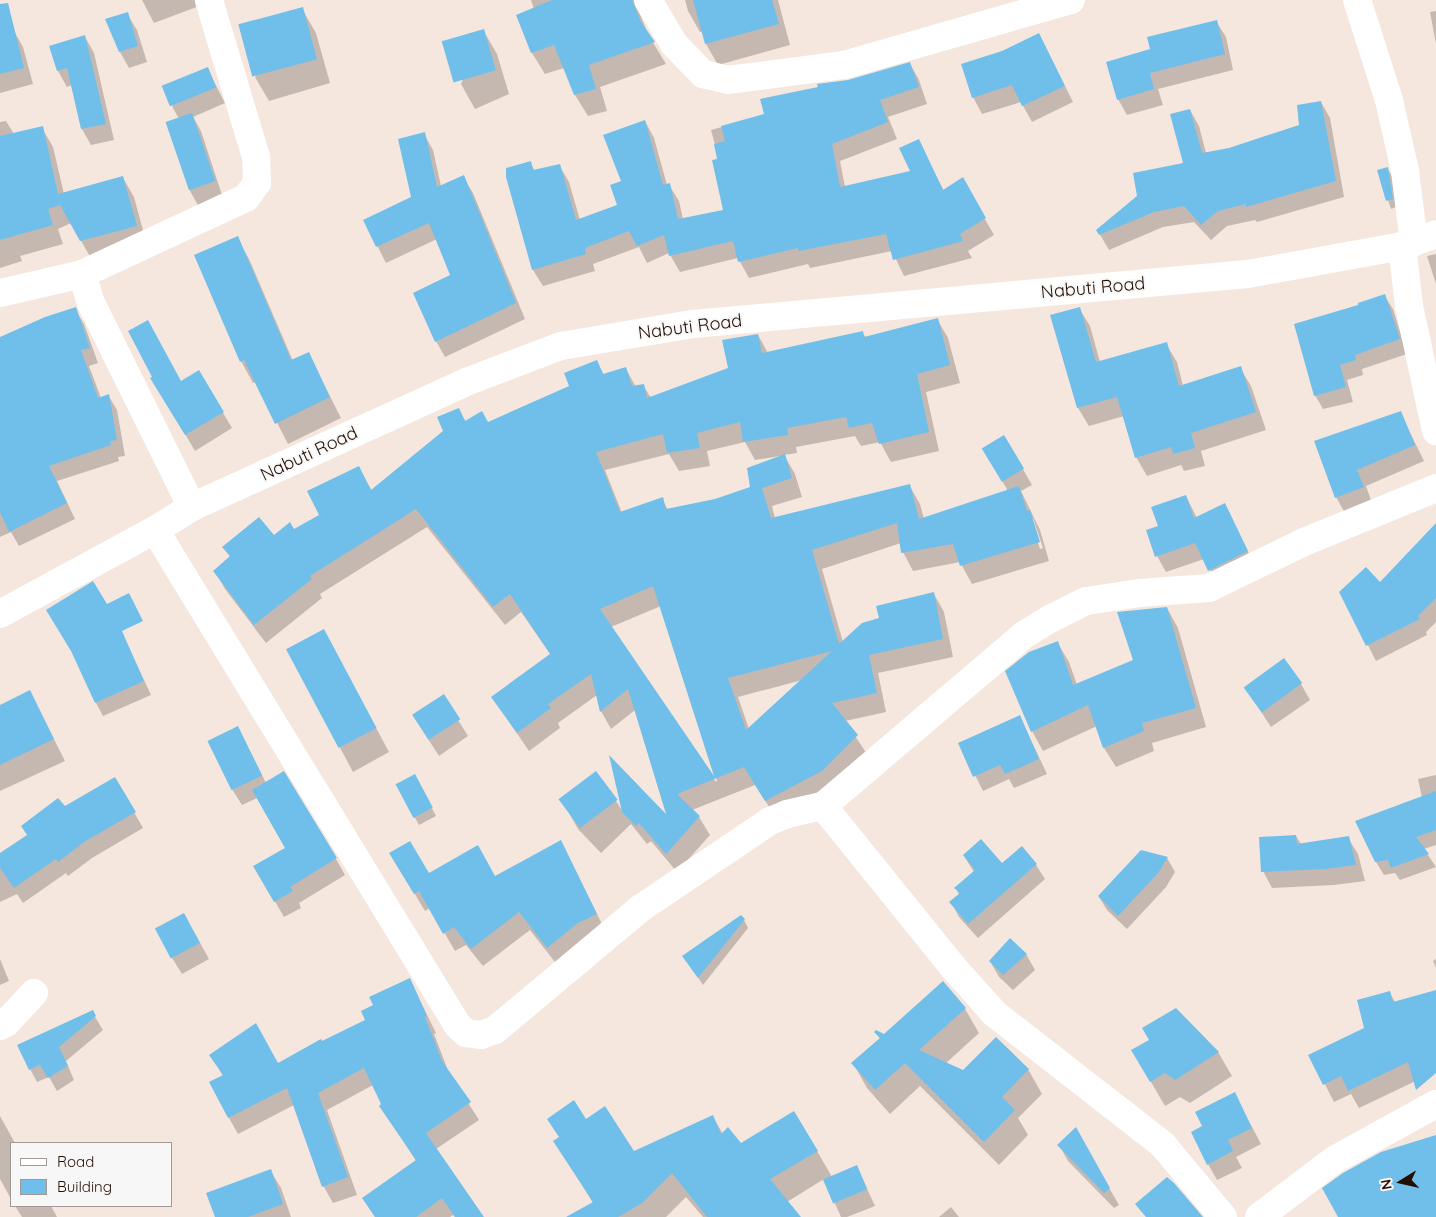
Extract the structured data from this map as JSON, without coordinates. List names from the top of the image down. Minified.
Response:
{"streets":{"street":["Nabuti Road"]},"legend":["Road","Building"],"north":"left"}
